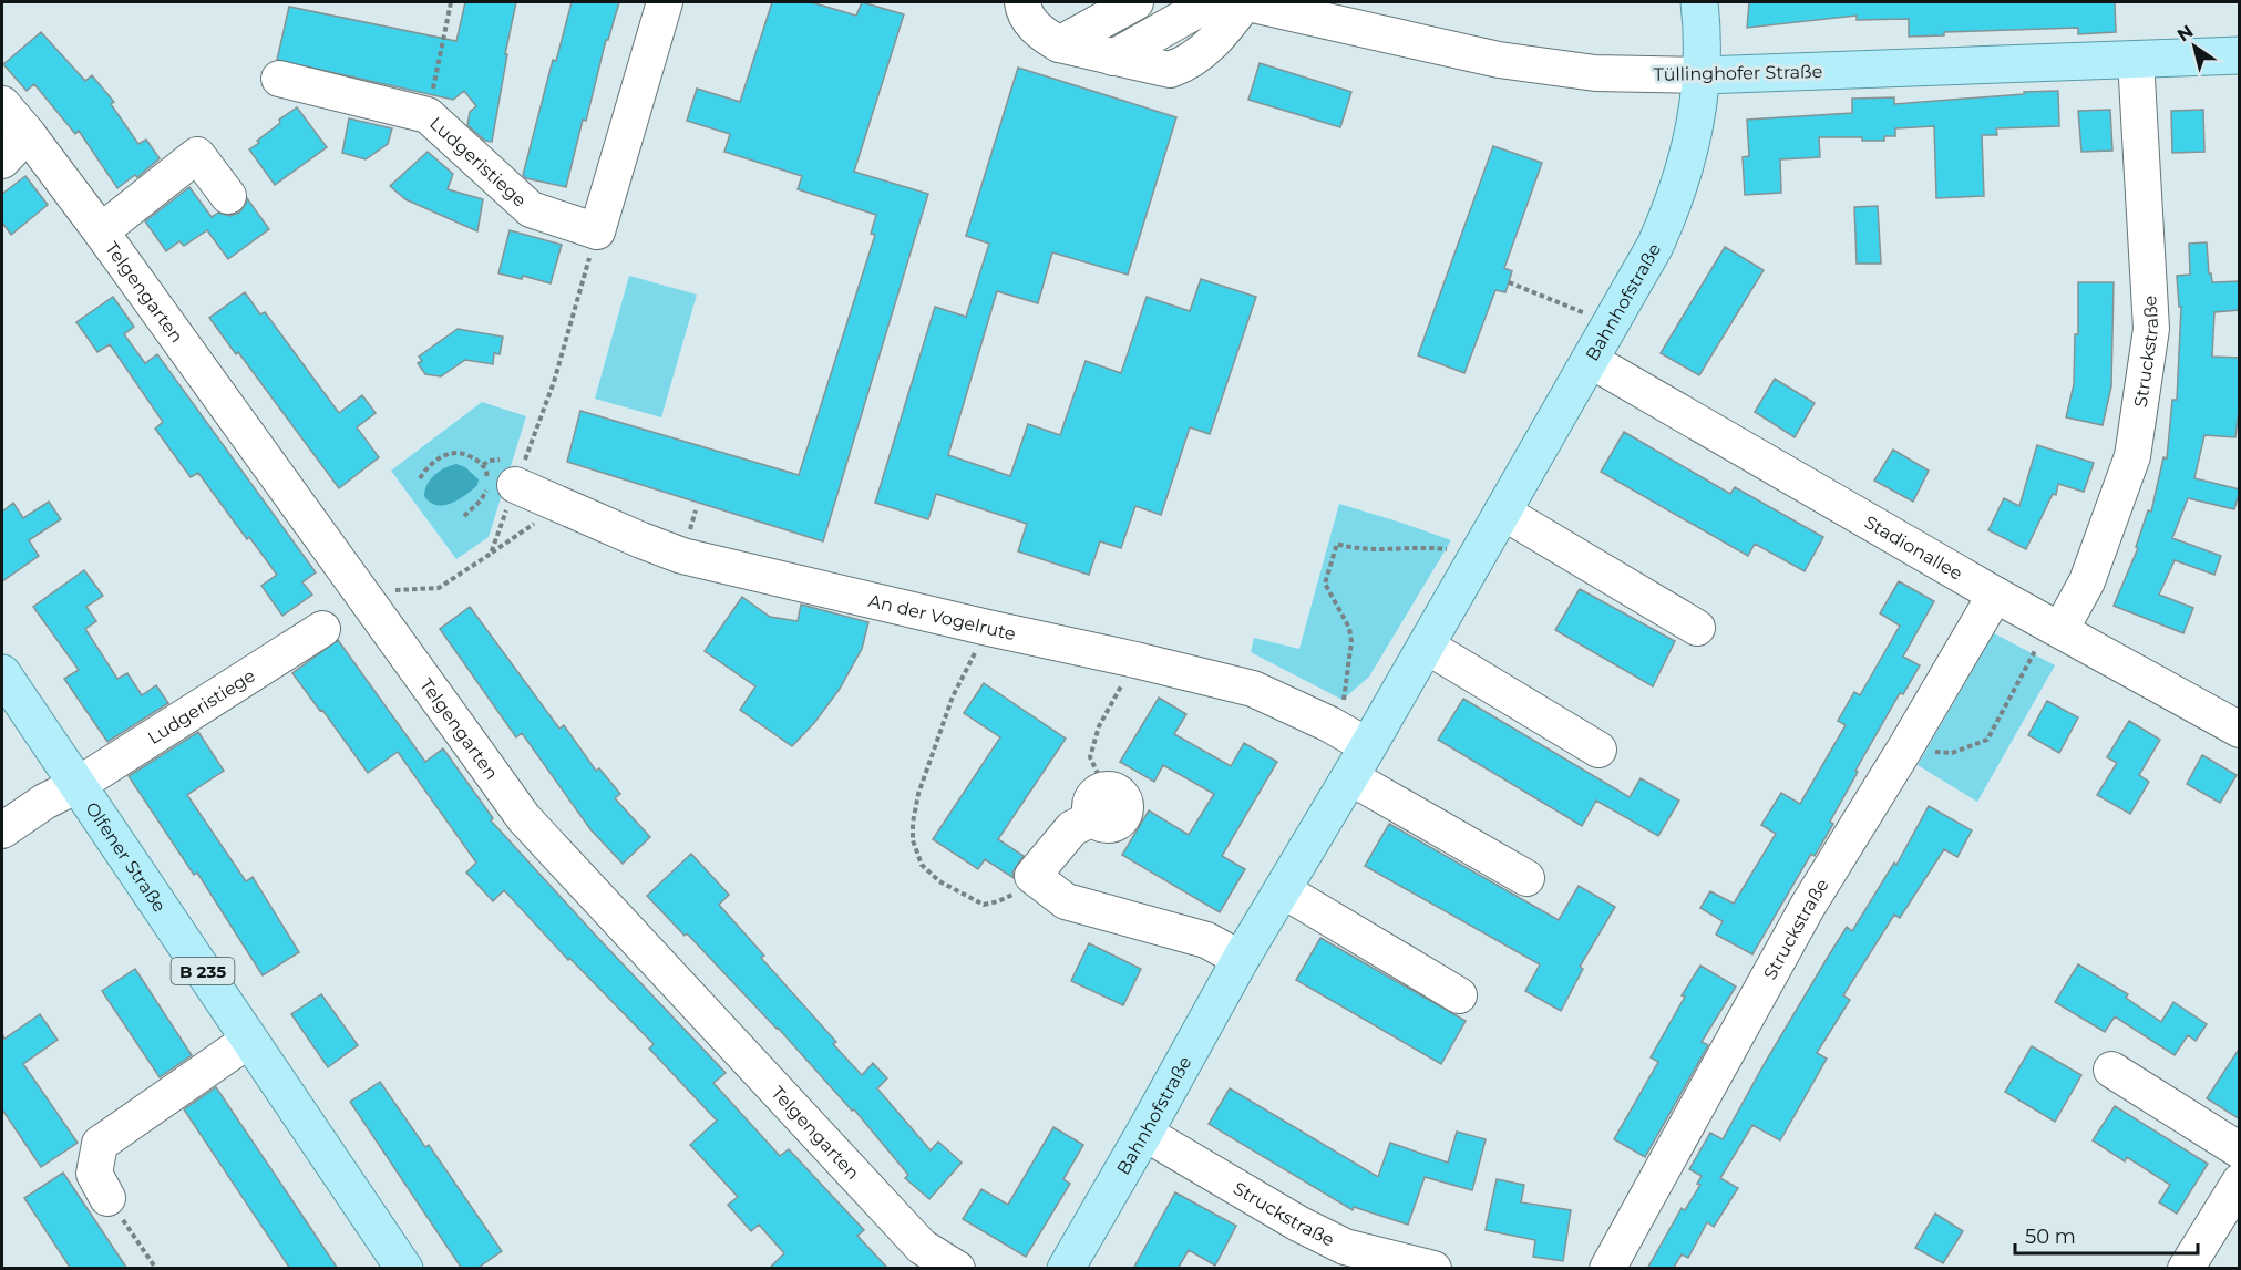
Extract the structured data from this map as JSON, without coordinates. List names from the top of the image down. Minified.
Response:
{"streets":{"main road":["Tüllinghofer Straße","Bahnhofstraße","Olfener Straße","B 235"],"street":["Ludgeristiege","Telgengarten","Struckstraße","Stadionallee","An der Vogelrute"]},"crossings":[["Tüllinghofer Straße","Bahnhofstraße"],["Tüllinghofer Straße","Struckstraße"],["Ludgeristiege","Olfener Straße"],["Bahnhofstraße","Struckstraße"],["Bahnhofstraße","Stadionallee"],["Bahnhofstraße","An der Vogelrute"],["Struckstraße","Stadionallee"]],"scale_bar":"50 m","north":"top left"}
